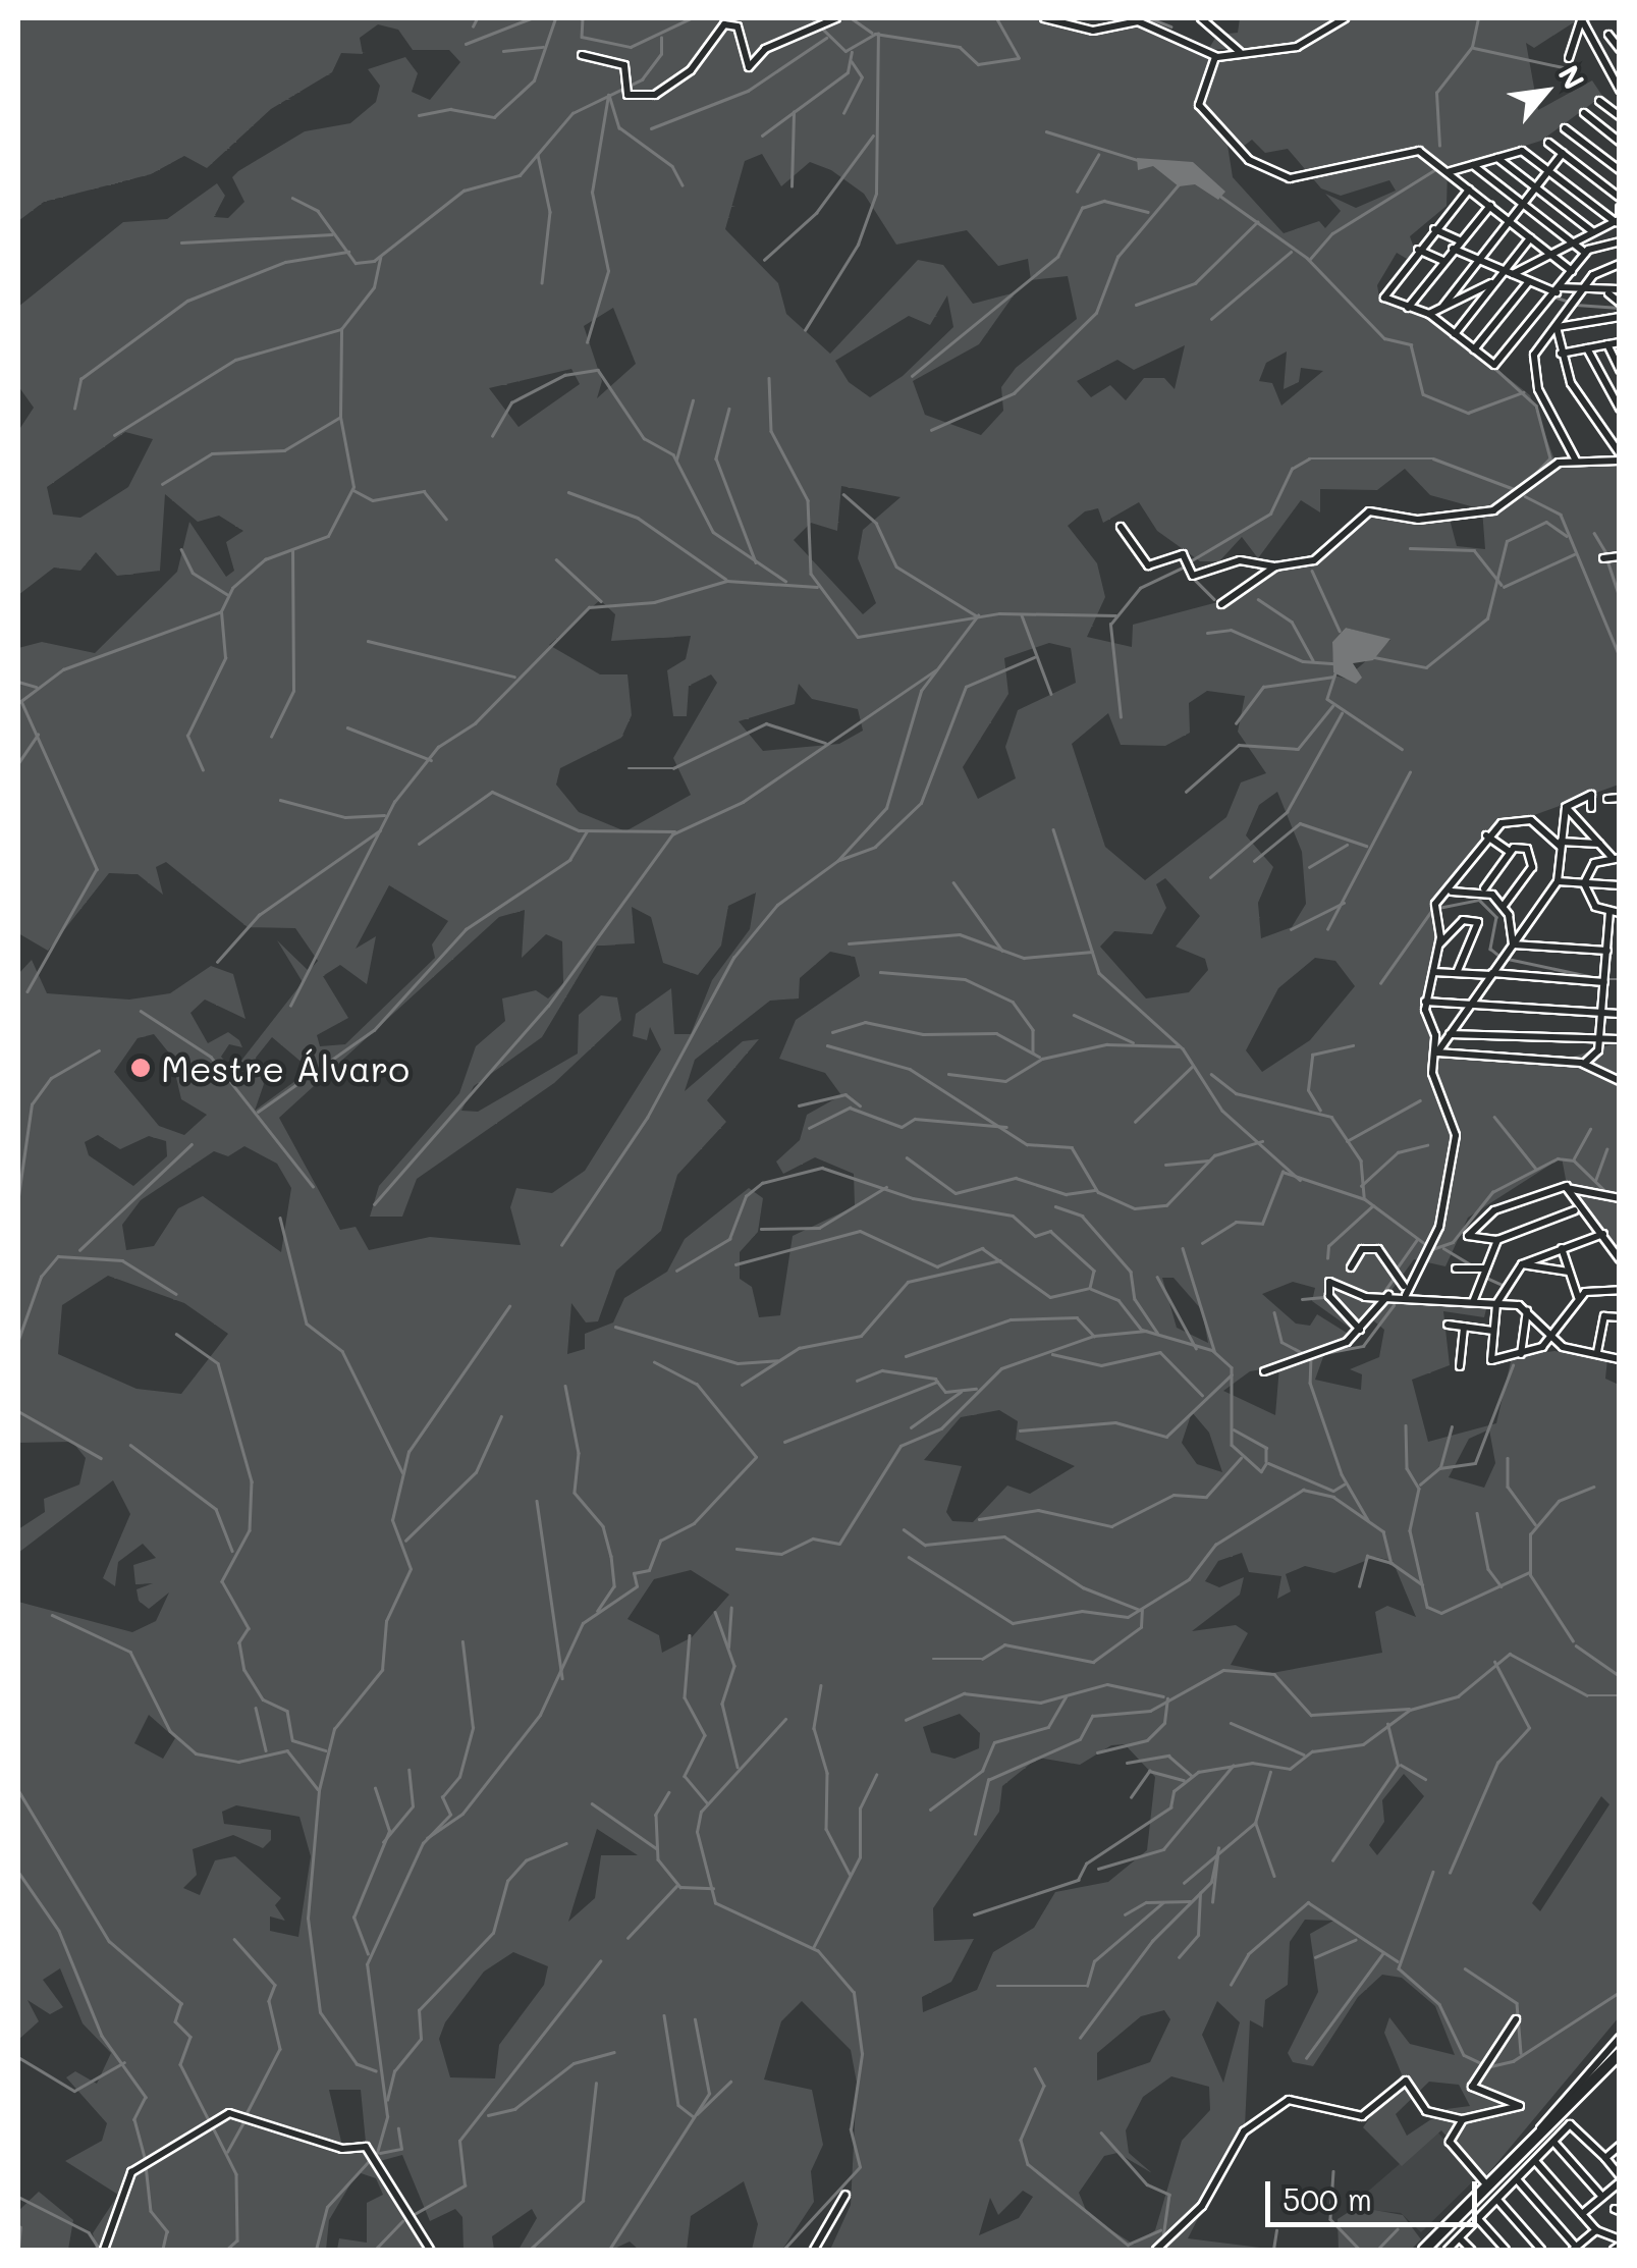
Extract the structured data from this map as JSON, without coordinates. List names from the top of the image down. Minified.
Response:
{"places":["Mestre Álvaro"],"scale_bar":"500 m","north":"top right"}
